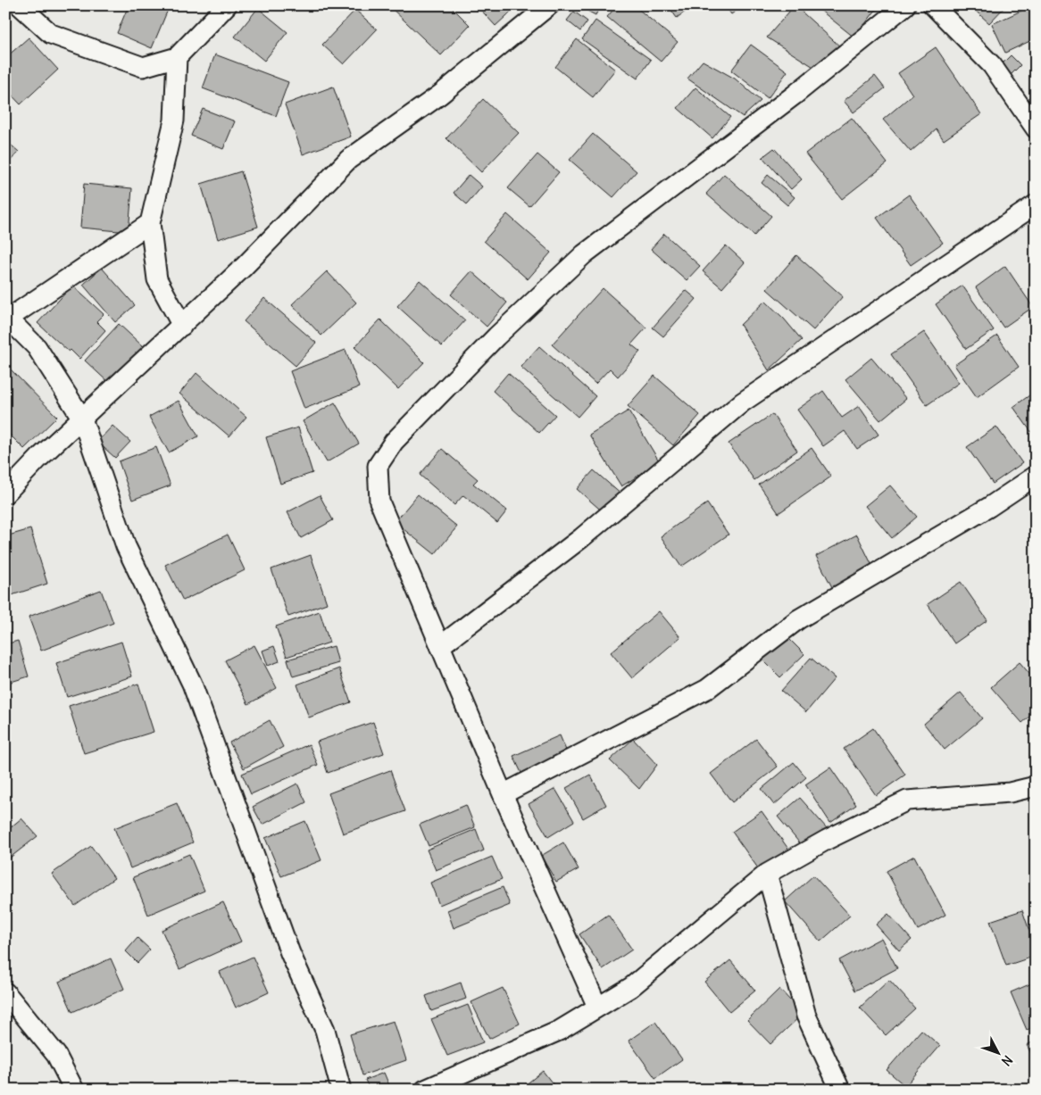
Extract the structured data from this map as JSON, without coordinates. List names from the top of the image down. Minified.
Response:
{"north":"bottom right"}
